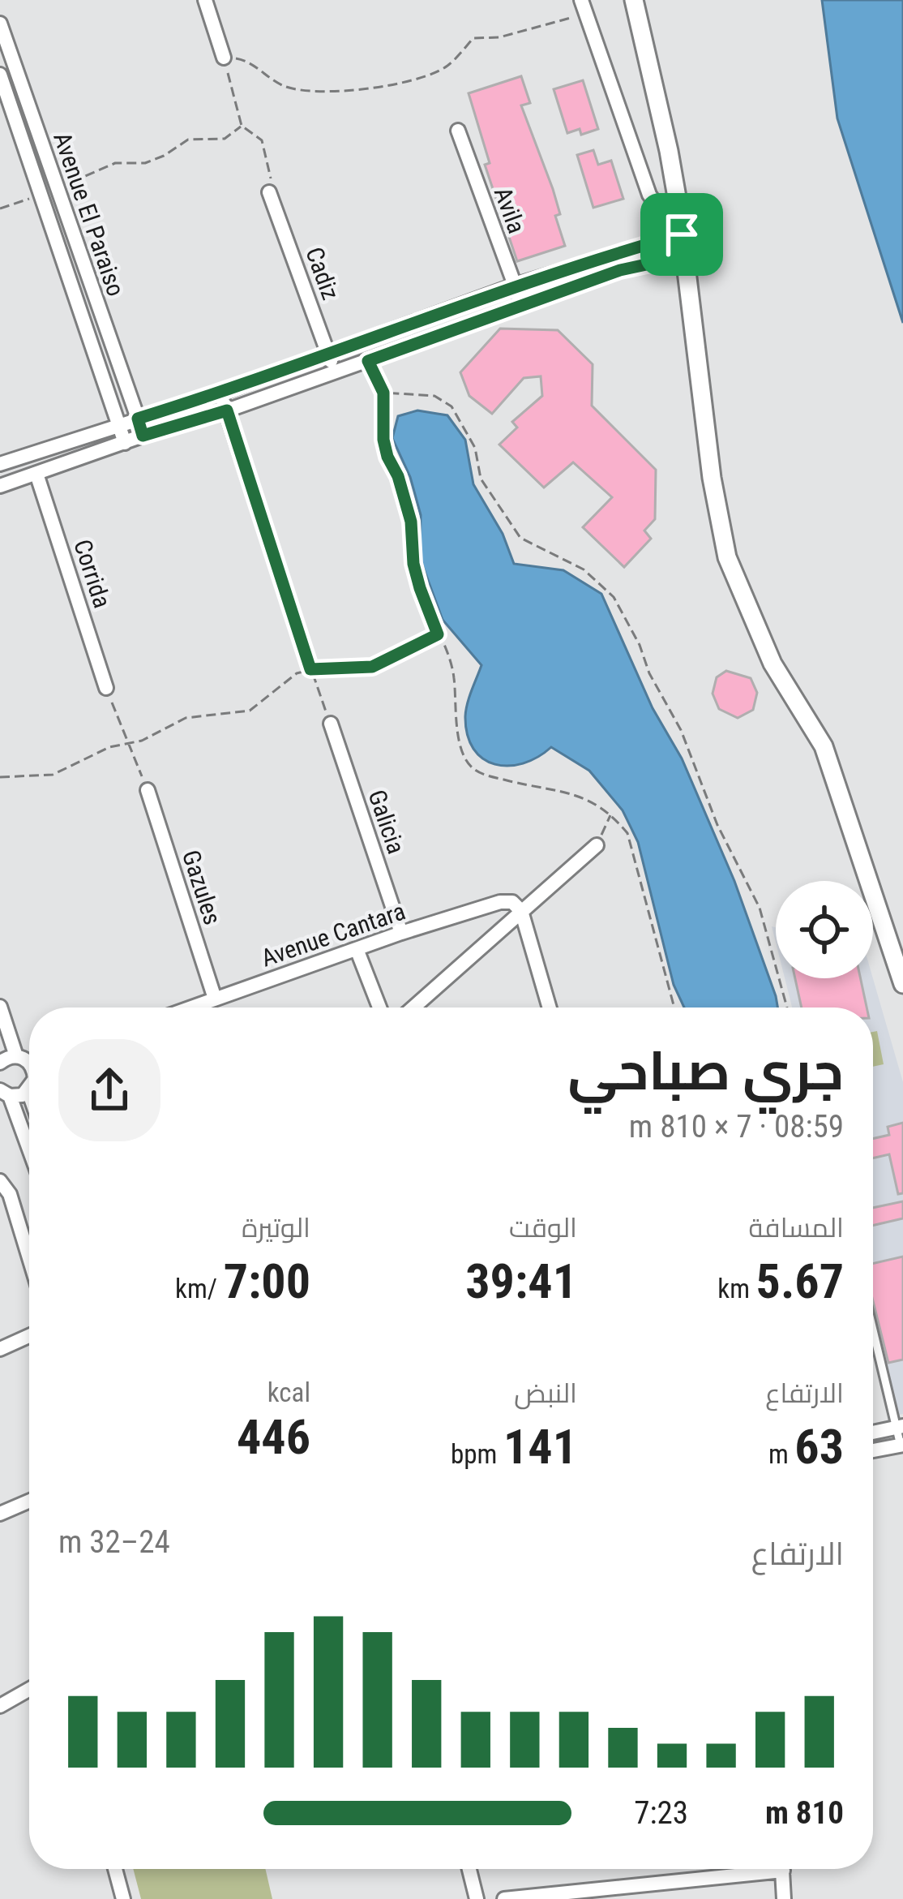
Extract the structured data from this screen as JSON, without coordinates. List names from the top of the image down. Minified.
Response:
{"streets":{"street":["Avila","Avenue El Paraiso","Cadiz","Corrida","Galicia","Gazules","Avenue Cantara"]},"crossings":[["Galicia","Avenue Cantara"],["Gazules","Avenue Cantara"]],"page":{"heading":["جري صباحي","08:59 · 7 × 810 m"],"stats":[["المسافة","5.67 km"],["الوقت","39:41"],["الوتيرة","7:00 /km"],["الارتفاع","63 m"],["النبض","141 bpm"],["kcal","446"]],"chart":["الارتفاع","24–32 m"],"list":[{"name":"810 m","note":"7:23"}]}}
